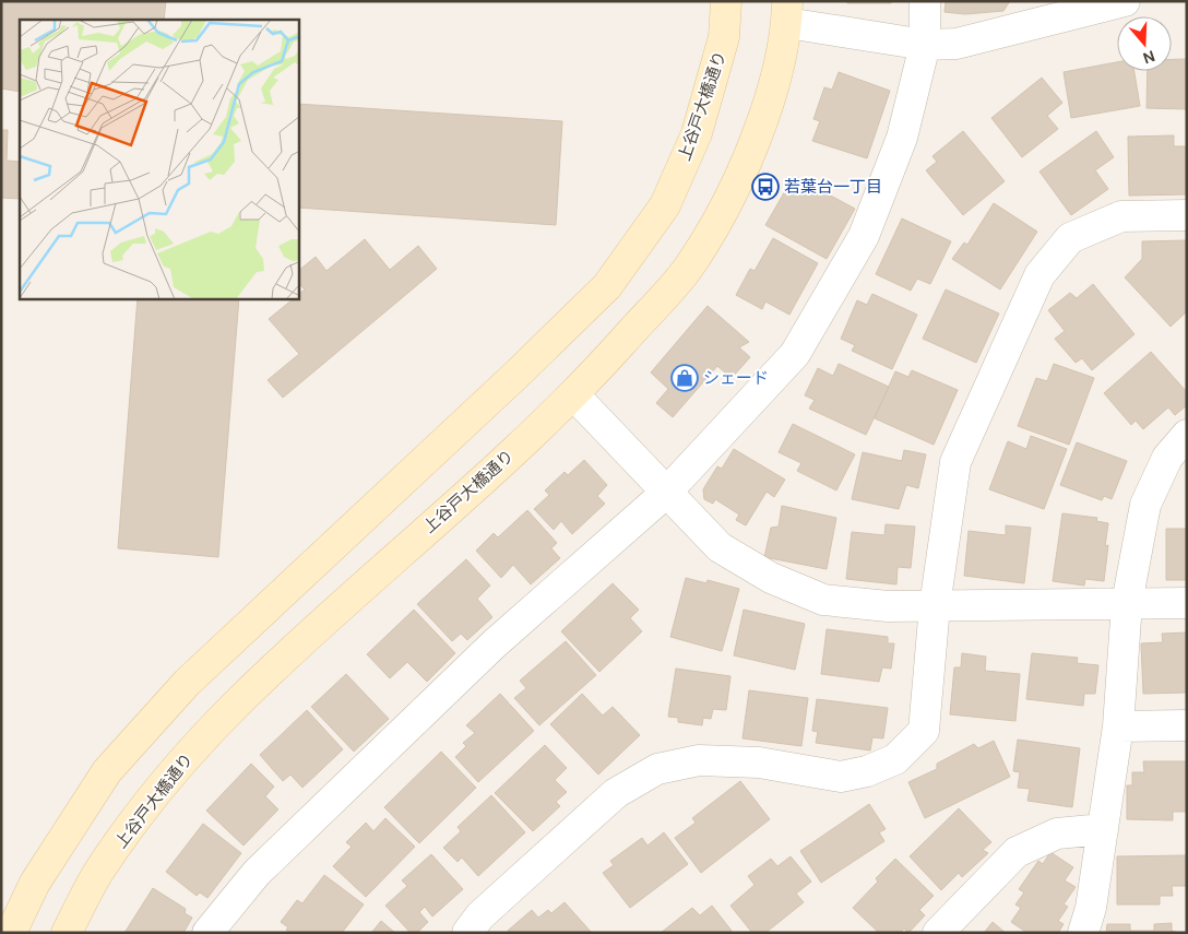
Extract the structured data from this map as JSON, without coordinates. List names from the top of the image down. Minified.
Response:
{"streets":{"street":["上谷戸大橋通り"]},"places":{"bus stop":["若葉台一丁目"],"shop":["シェード"]},"north":"bottom"}
